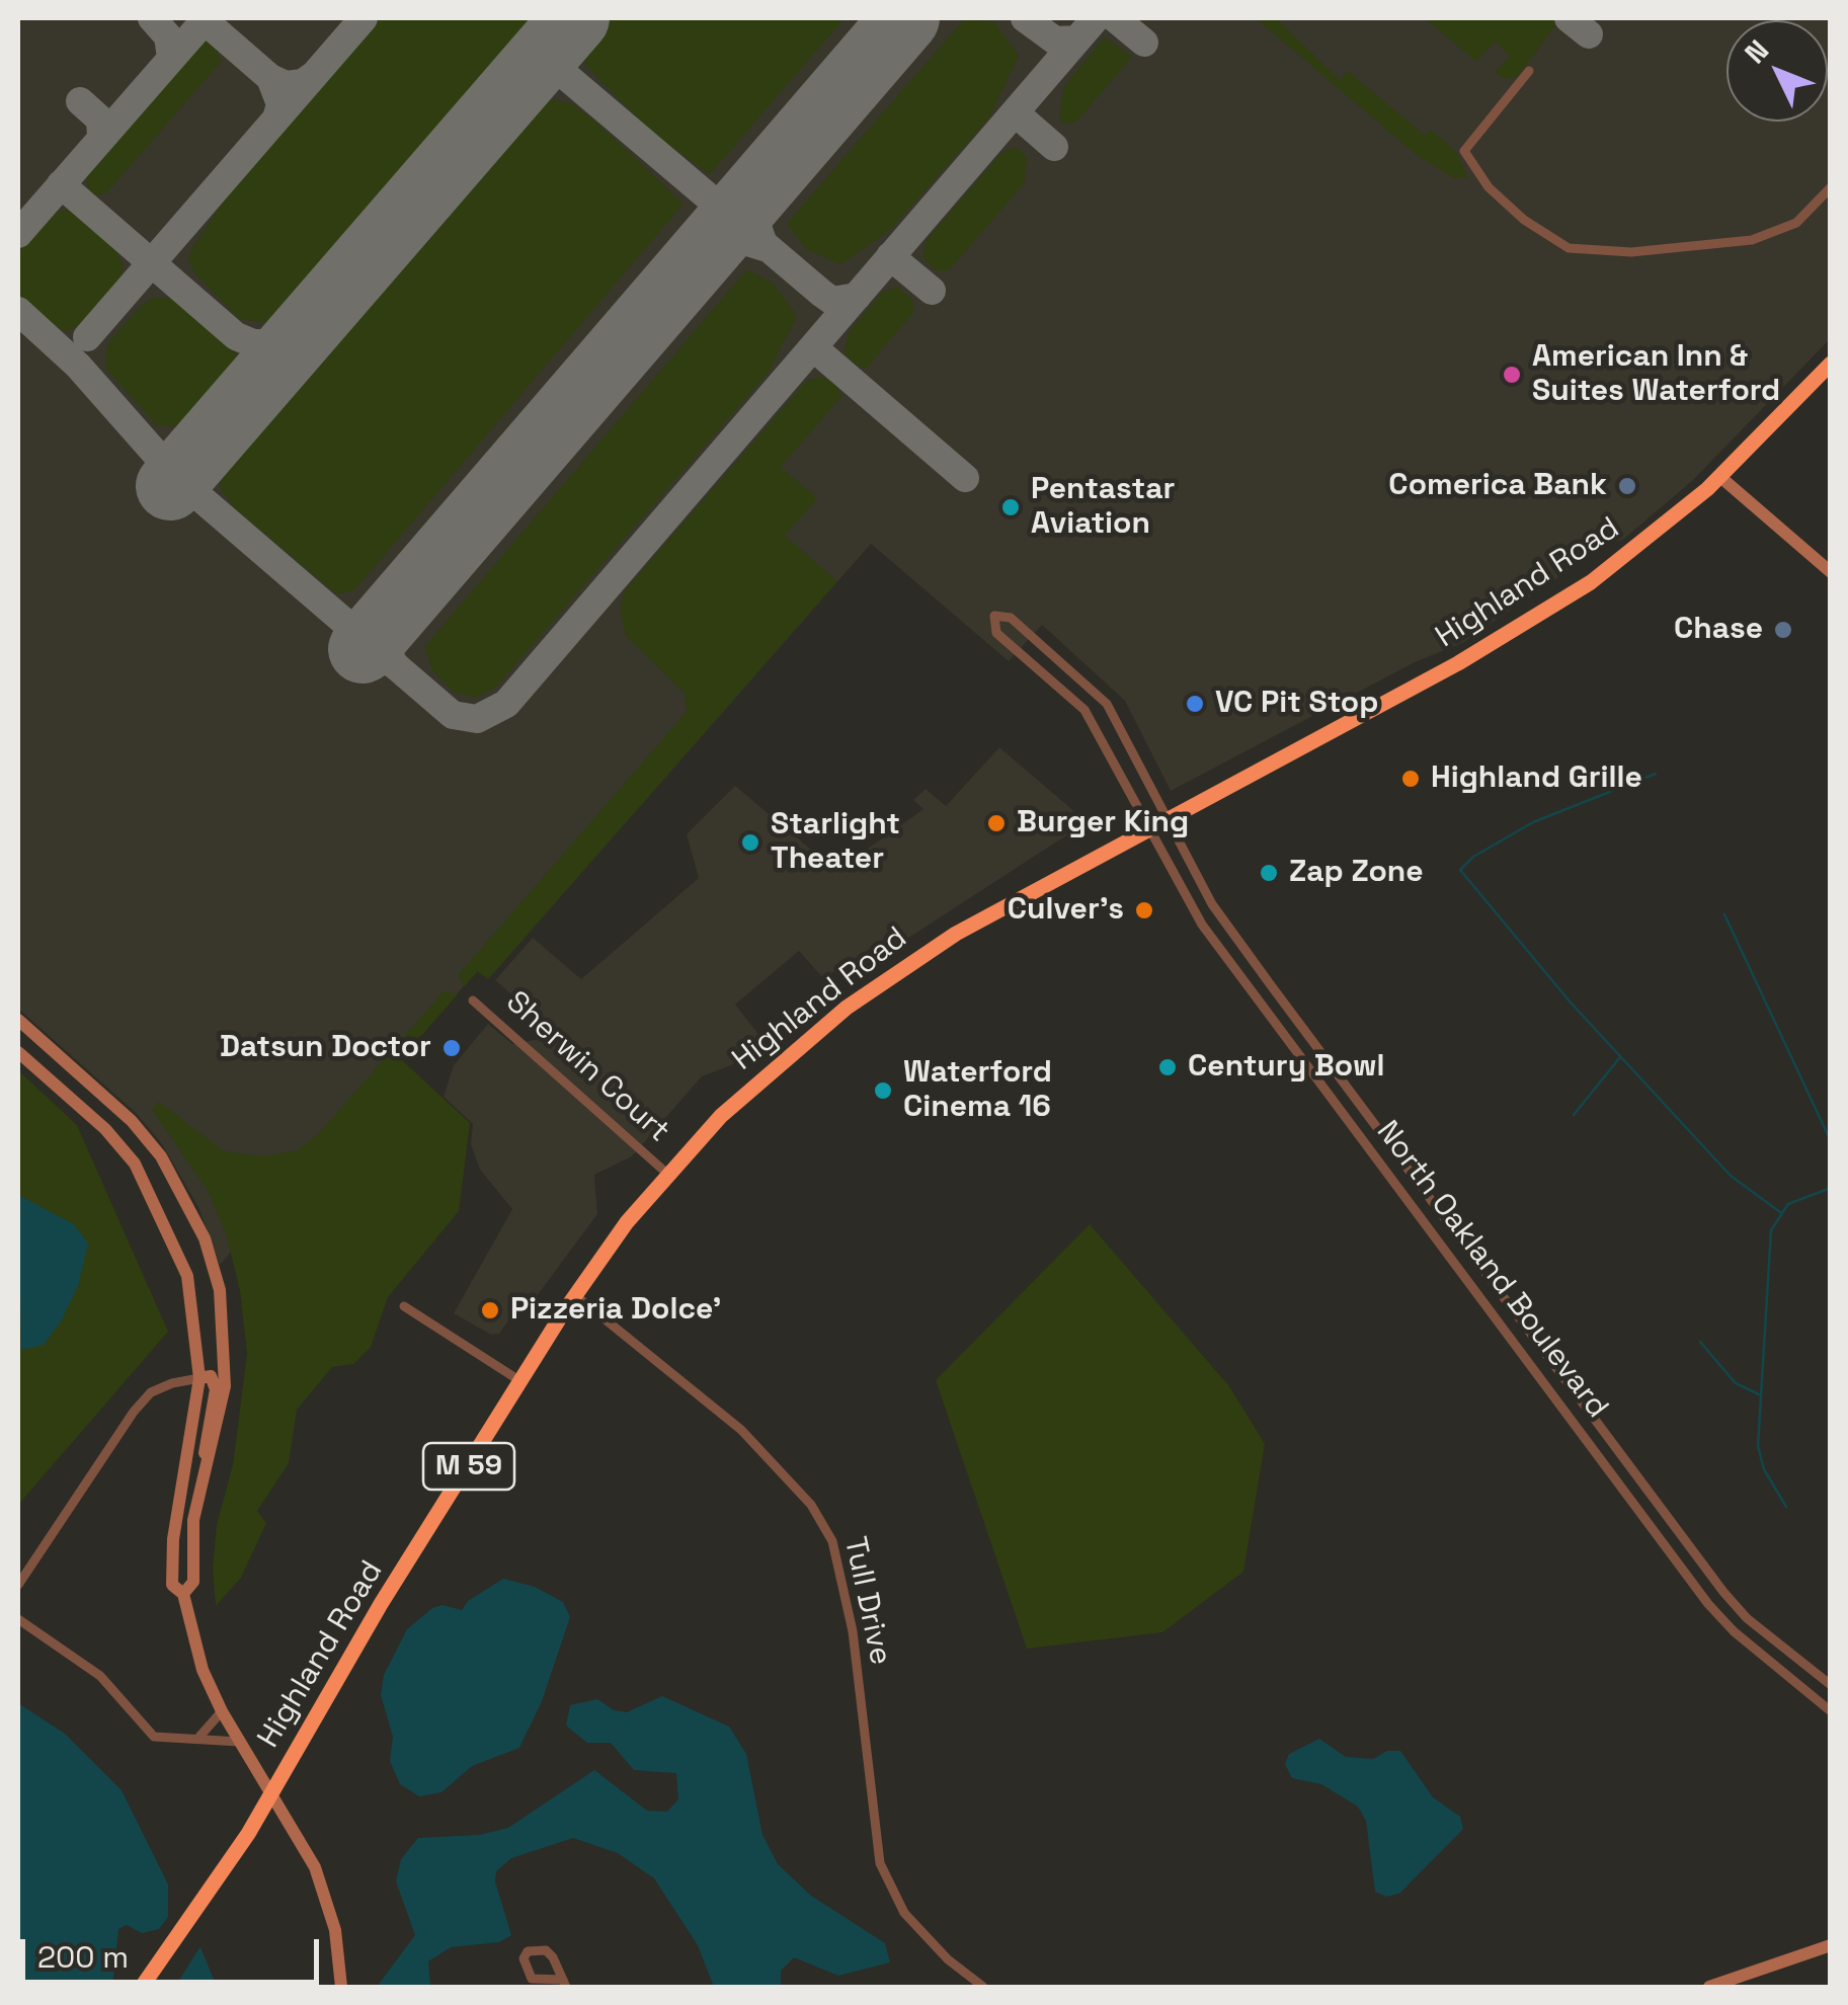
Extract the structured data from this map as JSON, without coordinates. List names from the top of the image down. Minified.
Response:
{"streets":{"highway":["Highland Road","M 59"],"street":["Sherwin Court","North Oakland Boulevard","Tull Drive"]},"crossings":[["Highland Road","Sherwin Court"],["Highland Road","North Oakland Boulevard"],["Highland Road","Tull Drive"]],"places":["American Inn & Suites Waterford","Comerica Bank","Pentastar Aviation","Chase","VC Pit Stop","Highland Grille","Burger King","Starlight Theater","Zap Zone","Culver's","Datsun Doctor","Century Bowl","Waterford Cinema 16","Pizzeria Dolce'"],"scale_bar":"200 m","north":"top left"}
